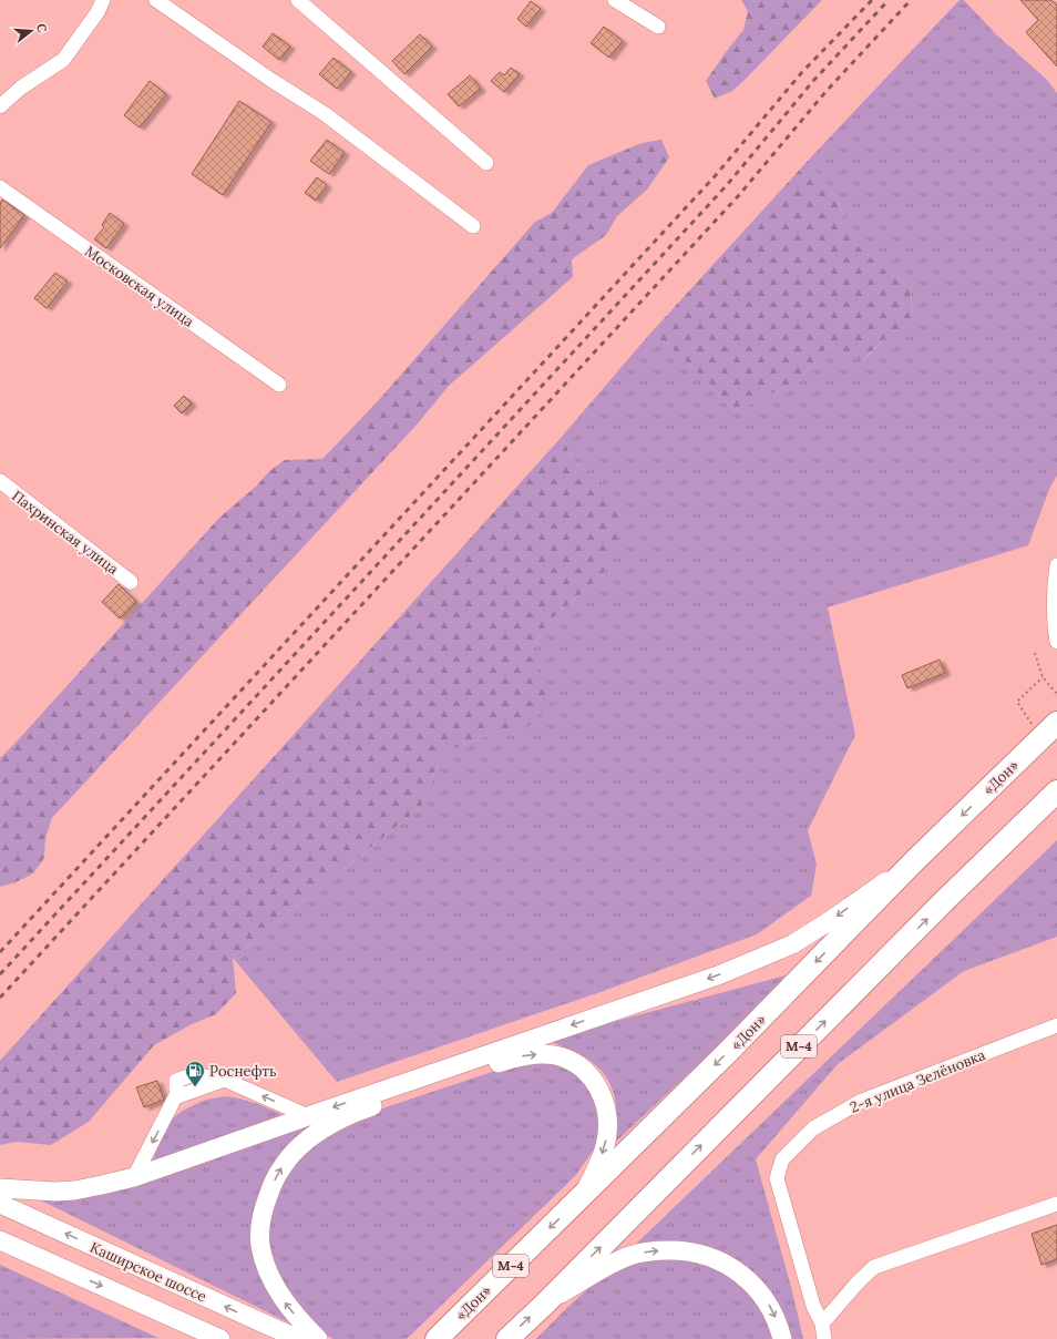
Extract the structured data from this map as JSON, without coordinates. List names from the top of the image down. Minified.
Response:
{"streets":{"highway":["«Дон»","М-4"],"main road":["Каширское шоссе"],"street":["Московская улица","Пахринская улица","2-я улица Зелёновка"]},"places":{"fuel station":["Роснефть"]},"north":"right"}
